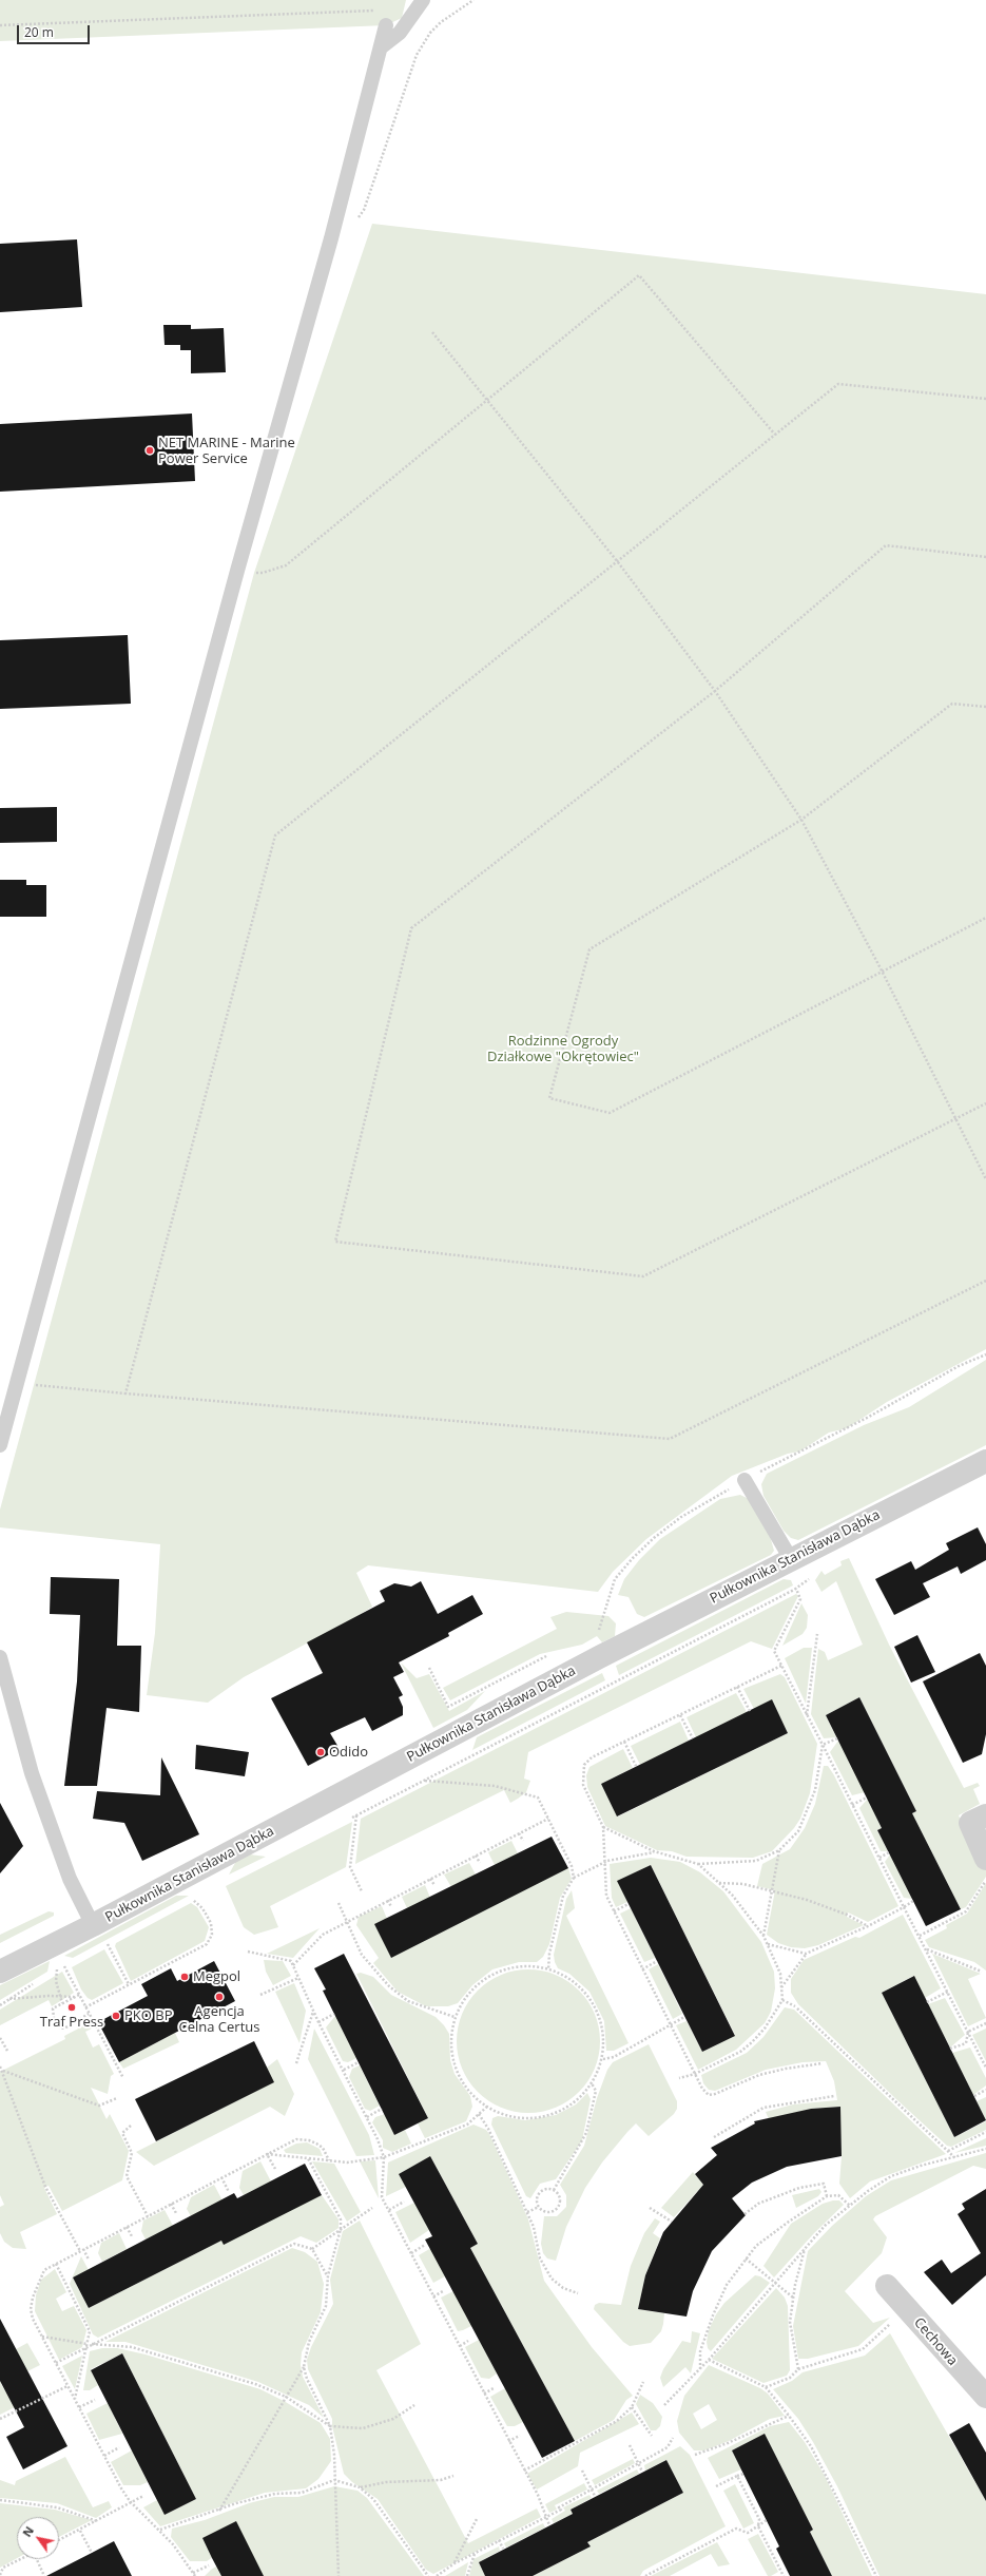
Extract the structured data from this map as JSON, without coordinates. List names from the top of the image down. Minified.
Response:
{"streets":{"street":["Pułkownika Stanisława Dąbka","Cechowa"]},"parks":["Rodzinne Ogrody Działkowe \"Okrętowiec\""],"places":["NET MARINE - Marine Power Service","Odido","Megpol","Agencja Celna Certus","Traf Press","PKO BP"],"scale_bar":"20 m","north":"top left"}
